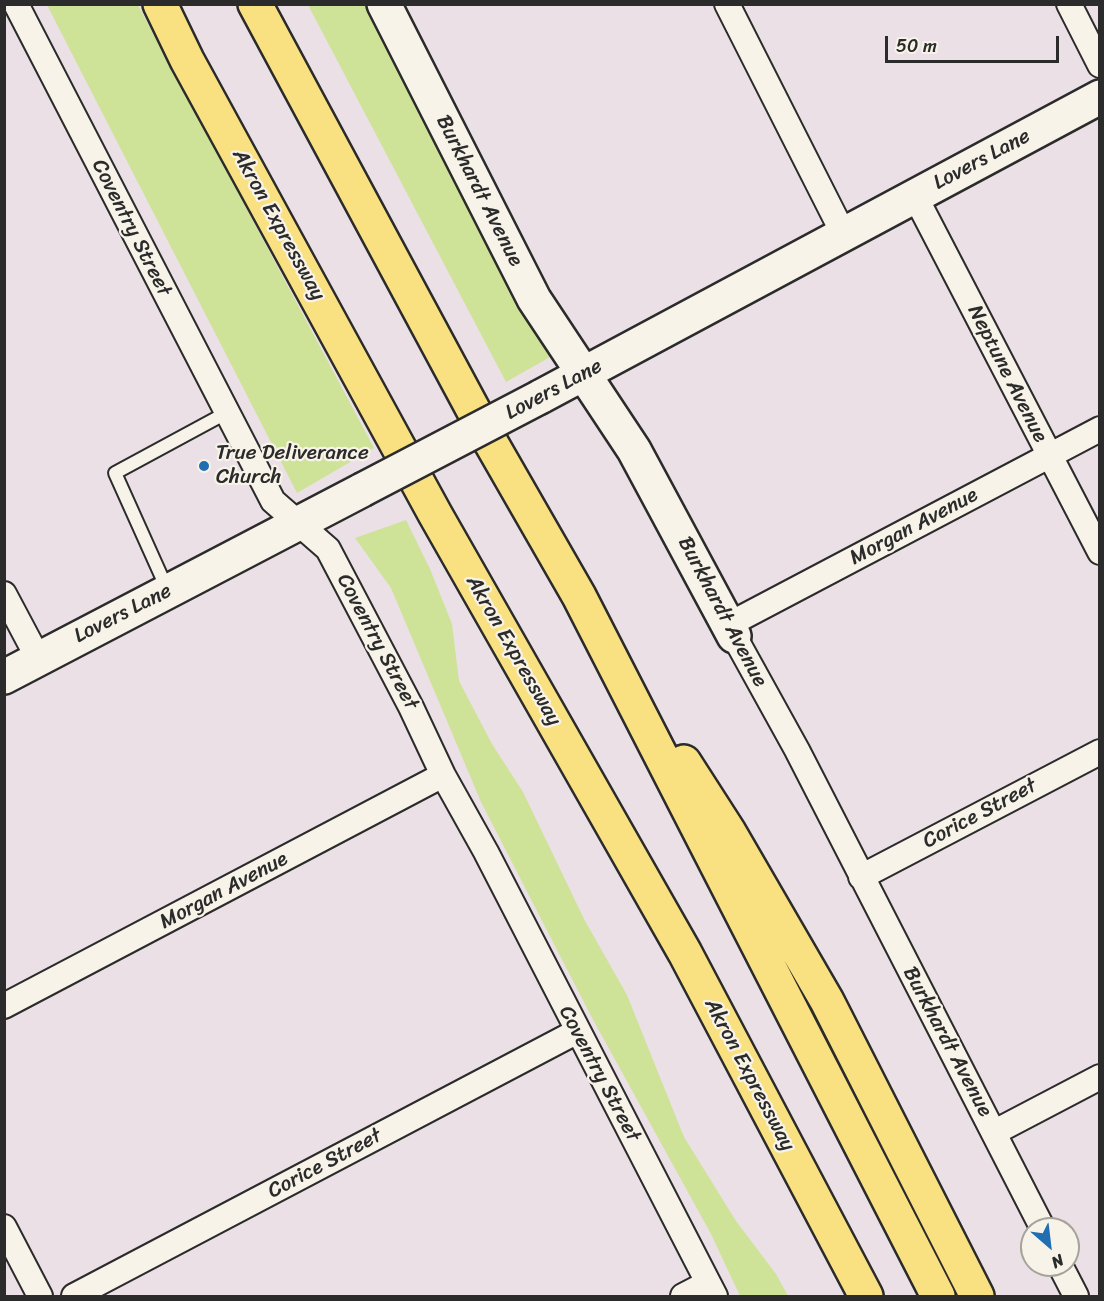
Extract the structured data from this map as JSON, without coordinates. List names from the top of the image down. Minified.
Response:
{"streets":{"highway":["Akron Expressway"],"street":["Lovers Lane","Burkhardt Avenue","Coventry Street","Neptune Avenue","Morgan Avenue","Corice Street"]},"crossings":[["Lovers Lane","Burkhardt Avenue"],["Lovers Lane","Coventry Street"],["Lovers Lane","Neptune Avenue"],["Burkhardt Avenue","Morgan Avenue"],["Burkhardt Avenue","Corice Street"],["Coventry Street","Morgan Avenue"],["Coventry Street","Corice Street"],["Neptune Avenue","Morgan Avenue"]],"places":["True Deliverance Church"],"scale_bar":"50 m","north":"bottom right"}
